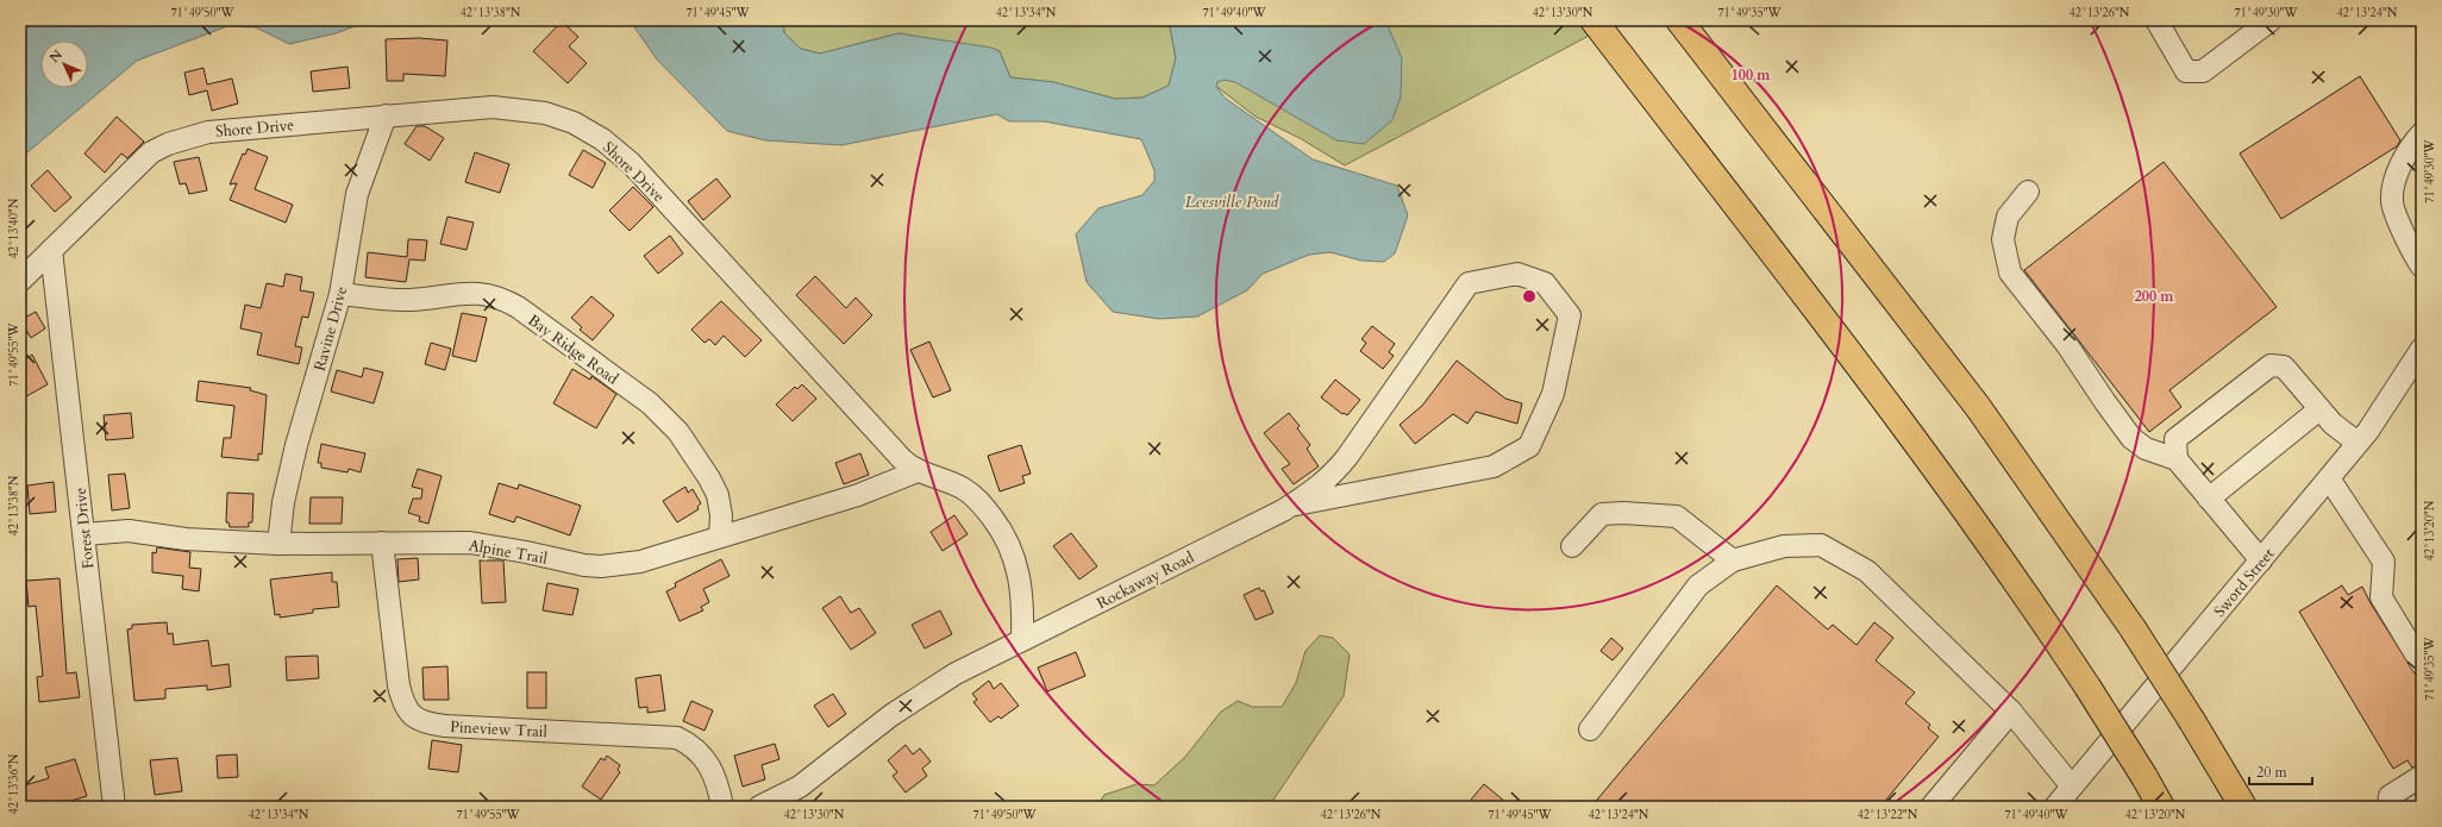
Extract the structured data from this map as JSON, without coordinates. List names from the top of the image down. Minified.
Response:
{"streets":{"street":["Shore Drive","Ravine Drive","Bay Ridge Road","Forest Drive","Alpine Trail","Rockaway Road","Sword Street","Pineview Trail"]},"crossings":[["Shore Drive","Ravine Drive"],["Shore Drive","Forest Drive"],["Shore Drive","Alpine Trail"],["Shore Drive","Rockaway Road"],["Ravine Drive","Bay Ridge Road"],["Ravine Drive","Alpine Trail"],["Bay Ridge Road","Alpine Trail"],["Forest Drive","Alpine Trail"],["Alpine Trail","Pineview Trail"]],"water":["Leesville Pond"],"scale_bar":"20 m","north":"top left","coordinates":["71°49'50\"W","42°13'38\"N","71°49'45\"W","42°13'34\"N","71°49'40\"W","42°13'30\"N","71°49'35\"W","42°13'26\"N","71°49'30\"W","42°13'24\"N","42°13'40\"N","71°49'55\"W","42°13'20\"N","42°13'36\"N","42°13'22\"N"],"rings":["100 m","200 m"]}
